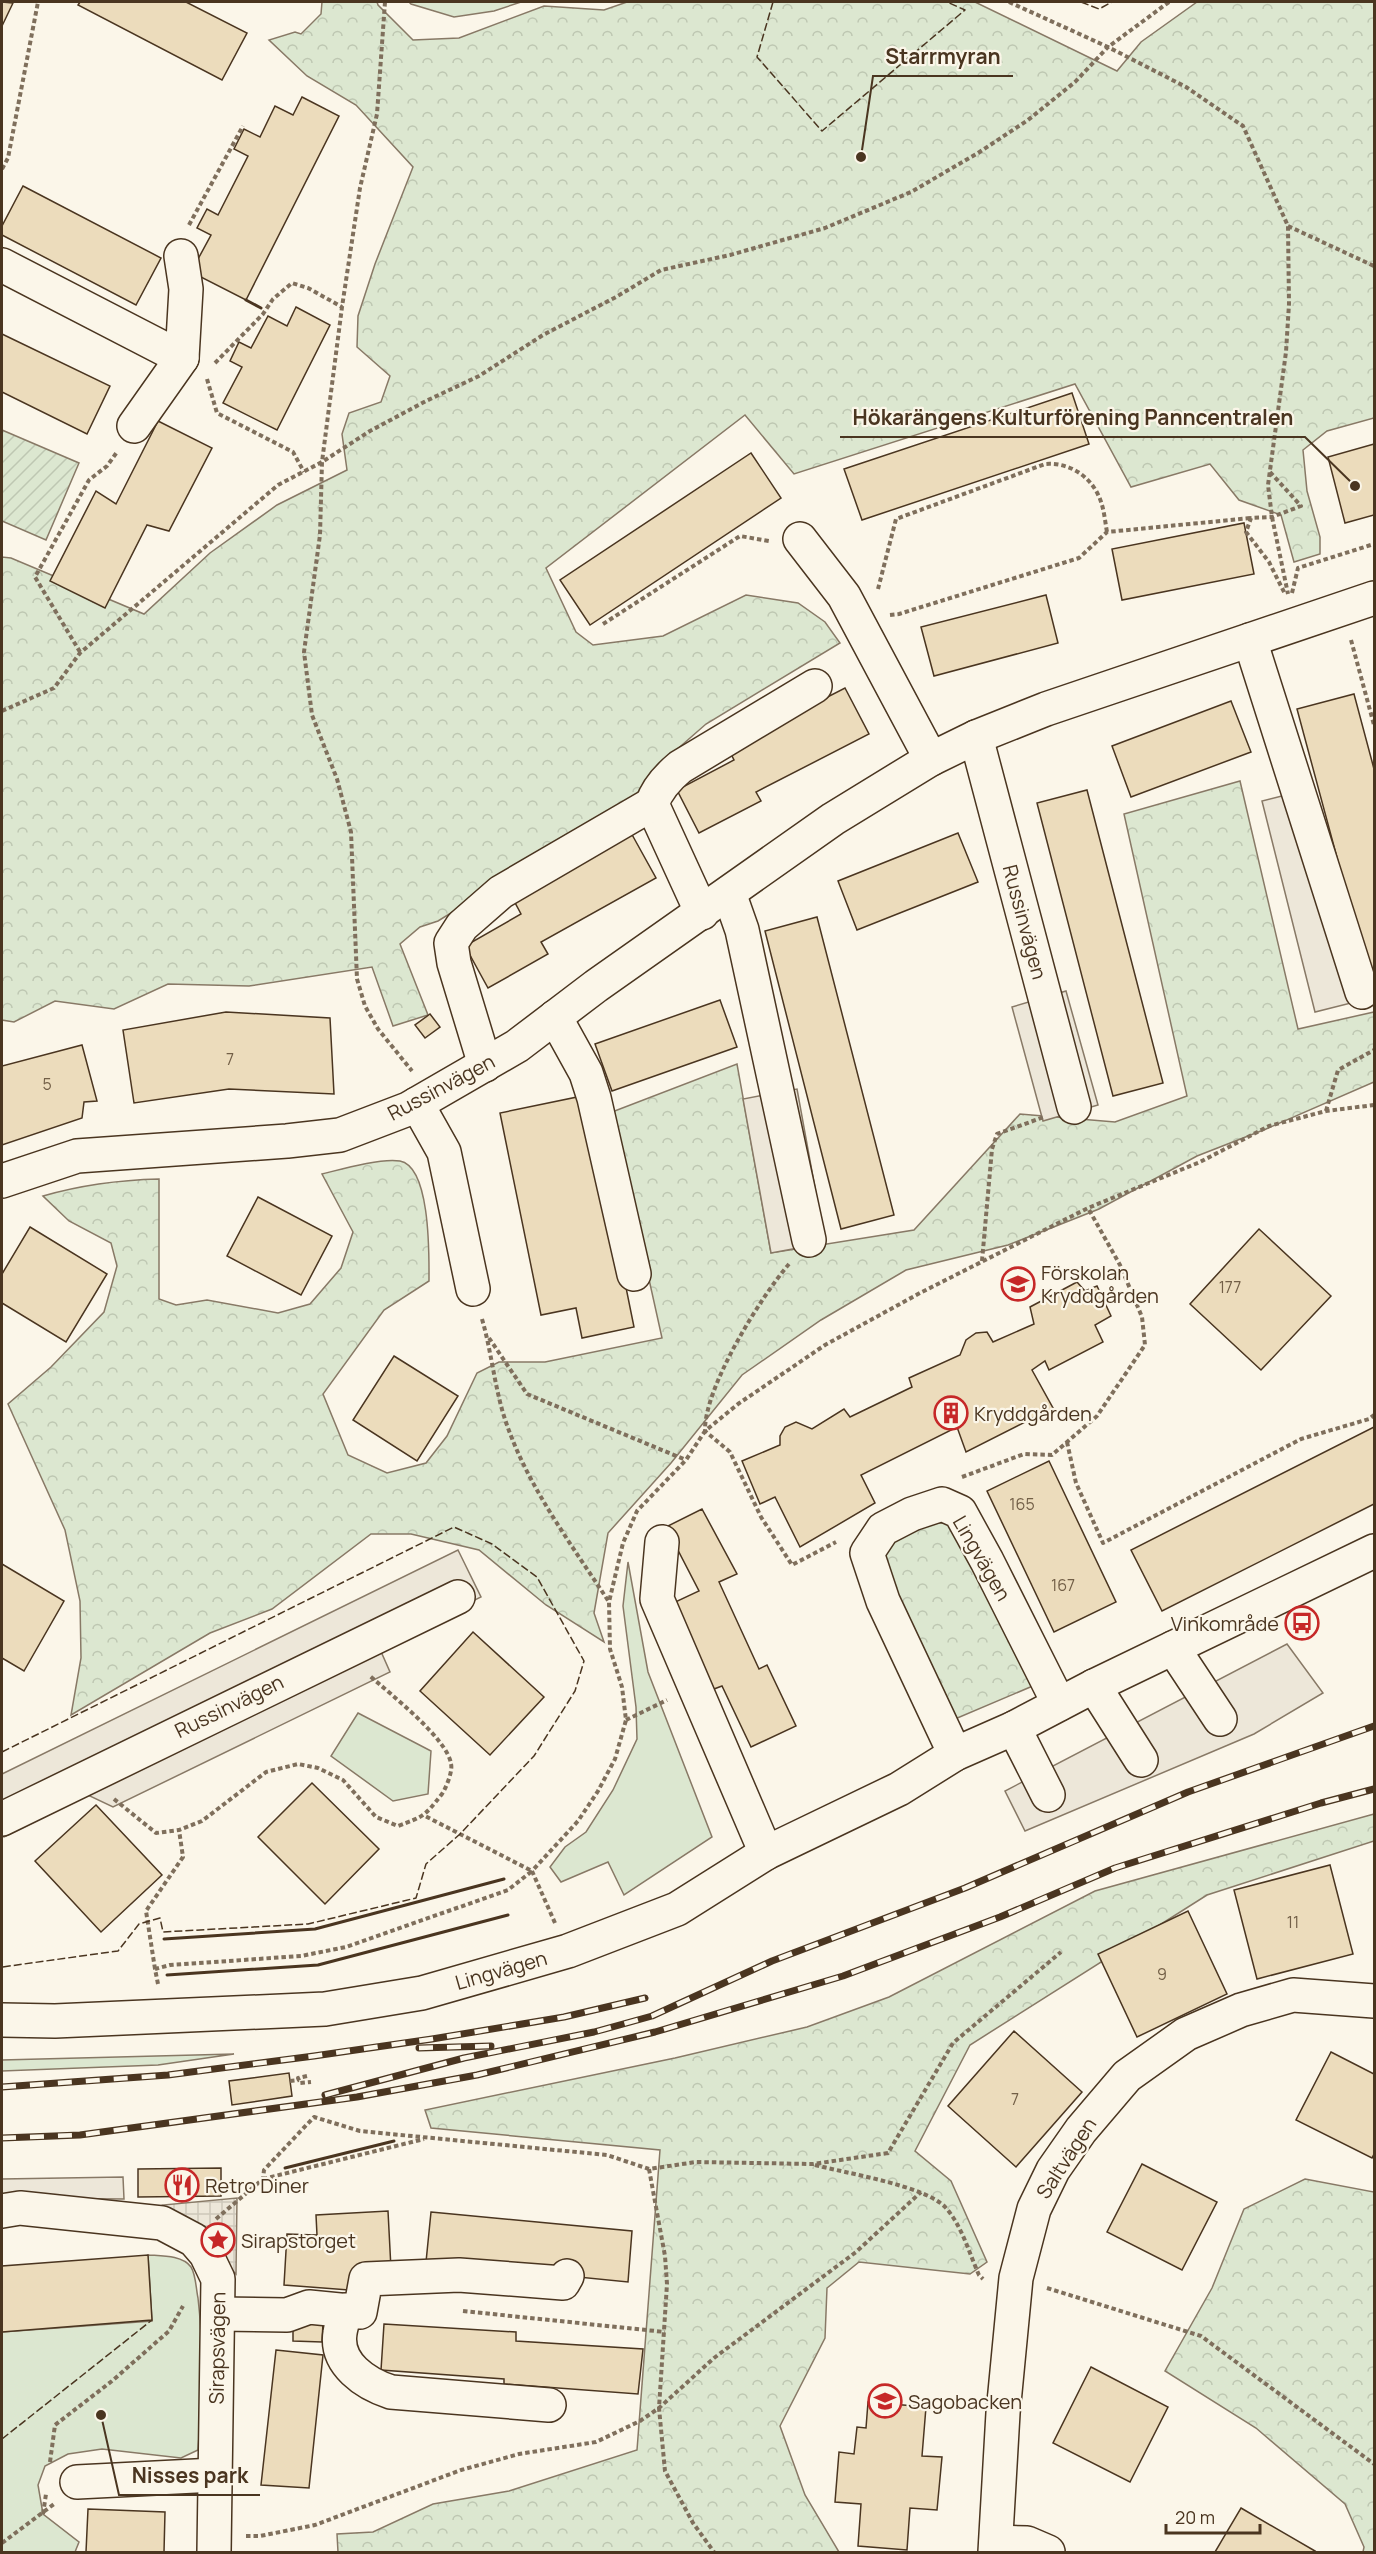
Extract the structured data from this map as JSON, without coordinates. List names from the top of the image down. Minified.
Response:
{"streets":{"street":["Russinvägen","Lingvägen","Saltvägen","Sirapsvägen"]},"places":{"other":["Starrmyran","Hökarängens Kulturförening Panncentralen","Nisses park"],"school or university":["Förskolan Kryddgården","Sagobacken"],"building":["Kryddgården"],"bus stop":["Vinkområde"],"restaurant":["Retro Diner"],"place":["Sirapstorget"]},"house_numbers":["7","5","177","165","167","11","9","7"],"scale_bar":"20 m"}
